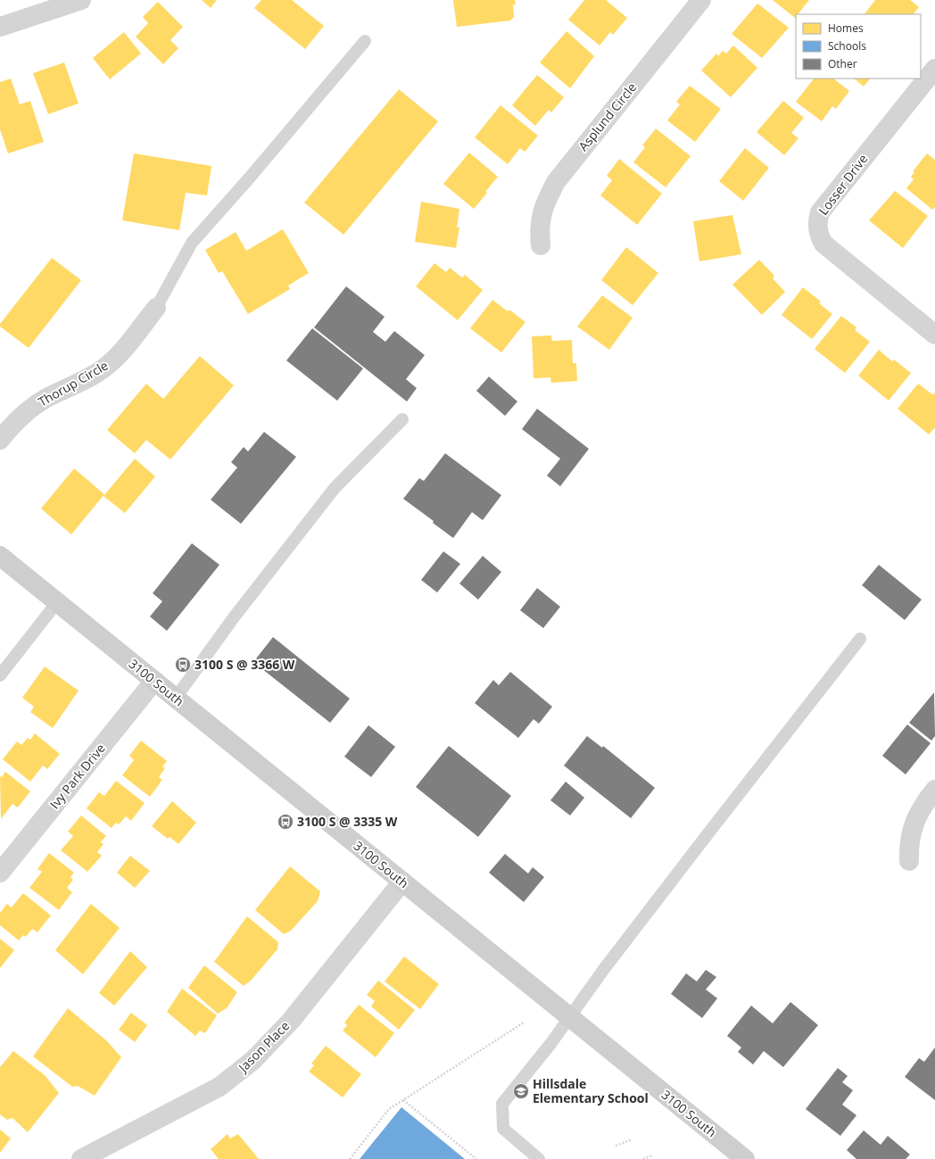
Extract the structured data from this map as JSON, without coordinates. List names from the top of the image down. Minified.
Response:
{"streets":{"main road":["3100 South"],"street":["Asplund Circle","Losser Drive","Thorup Circle","Ivy Park Drive","Jason Place"]},"crossings":[["3100 South","Ivy Park Drive"],["3100 South","Jason Place"]],"places":{"bus stop":["3100 S @ 3366 W","3100 S @ 3335 W"],"school or university":["Hillsdale Elementary School"]},"legend":["Homes","Schools","Other"]}
